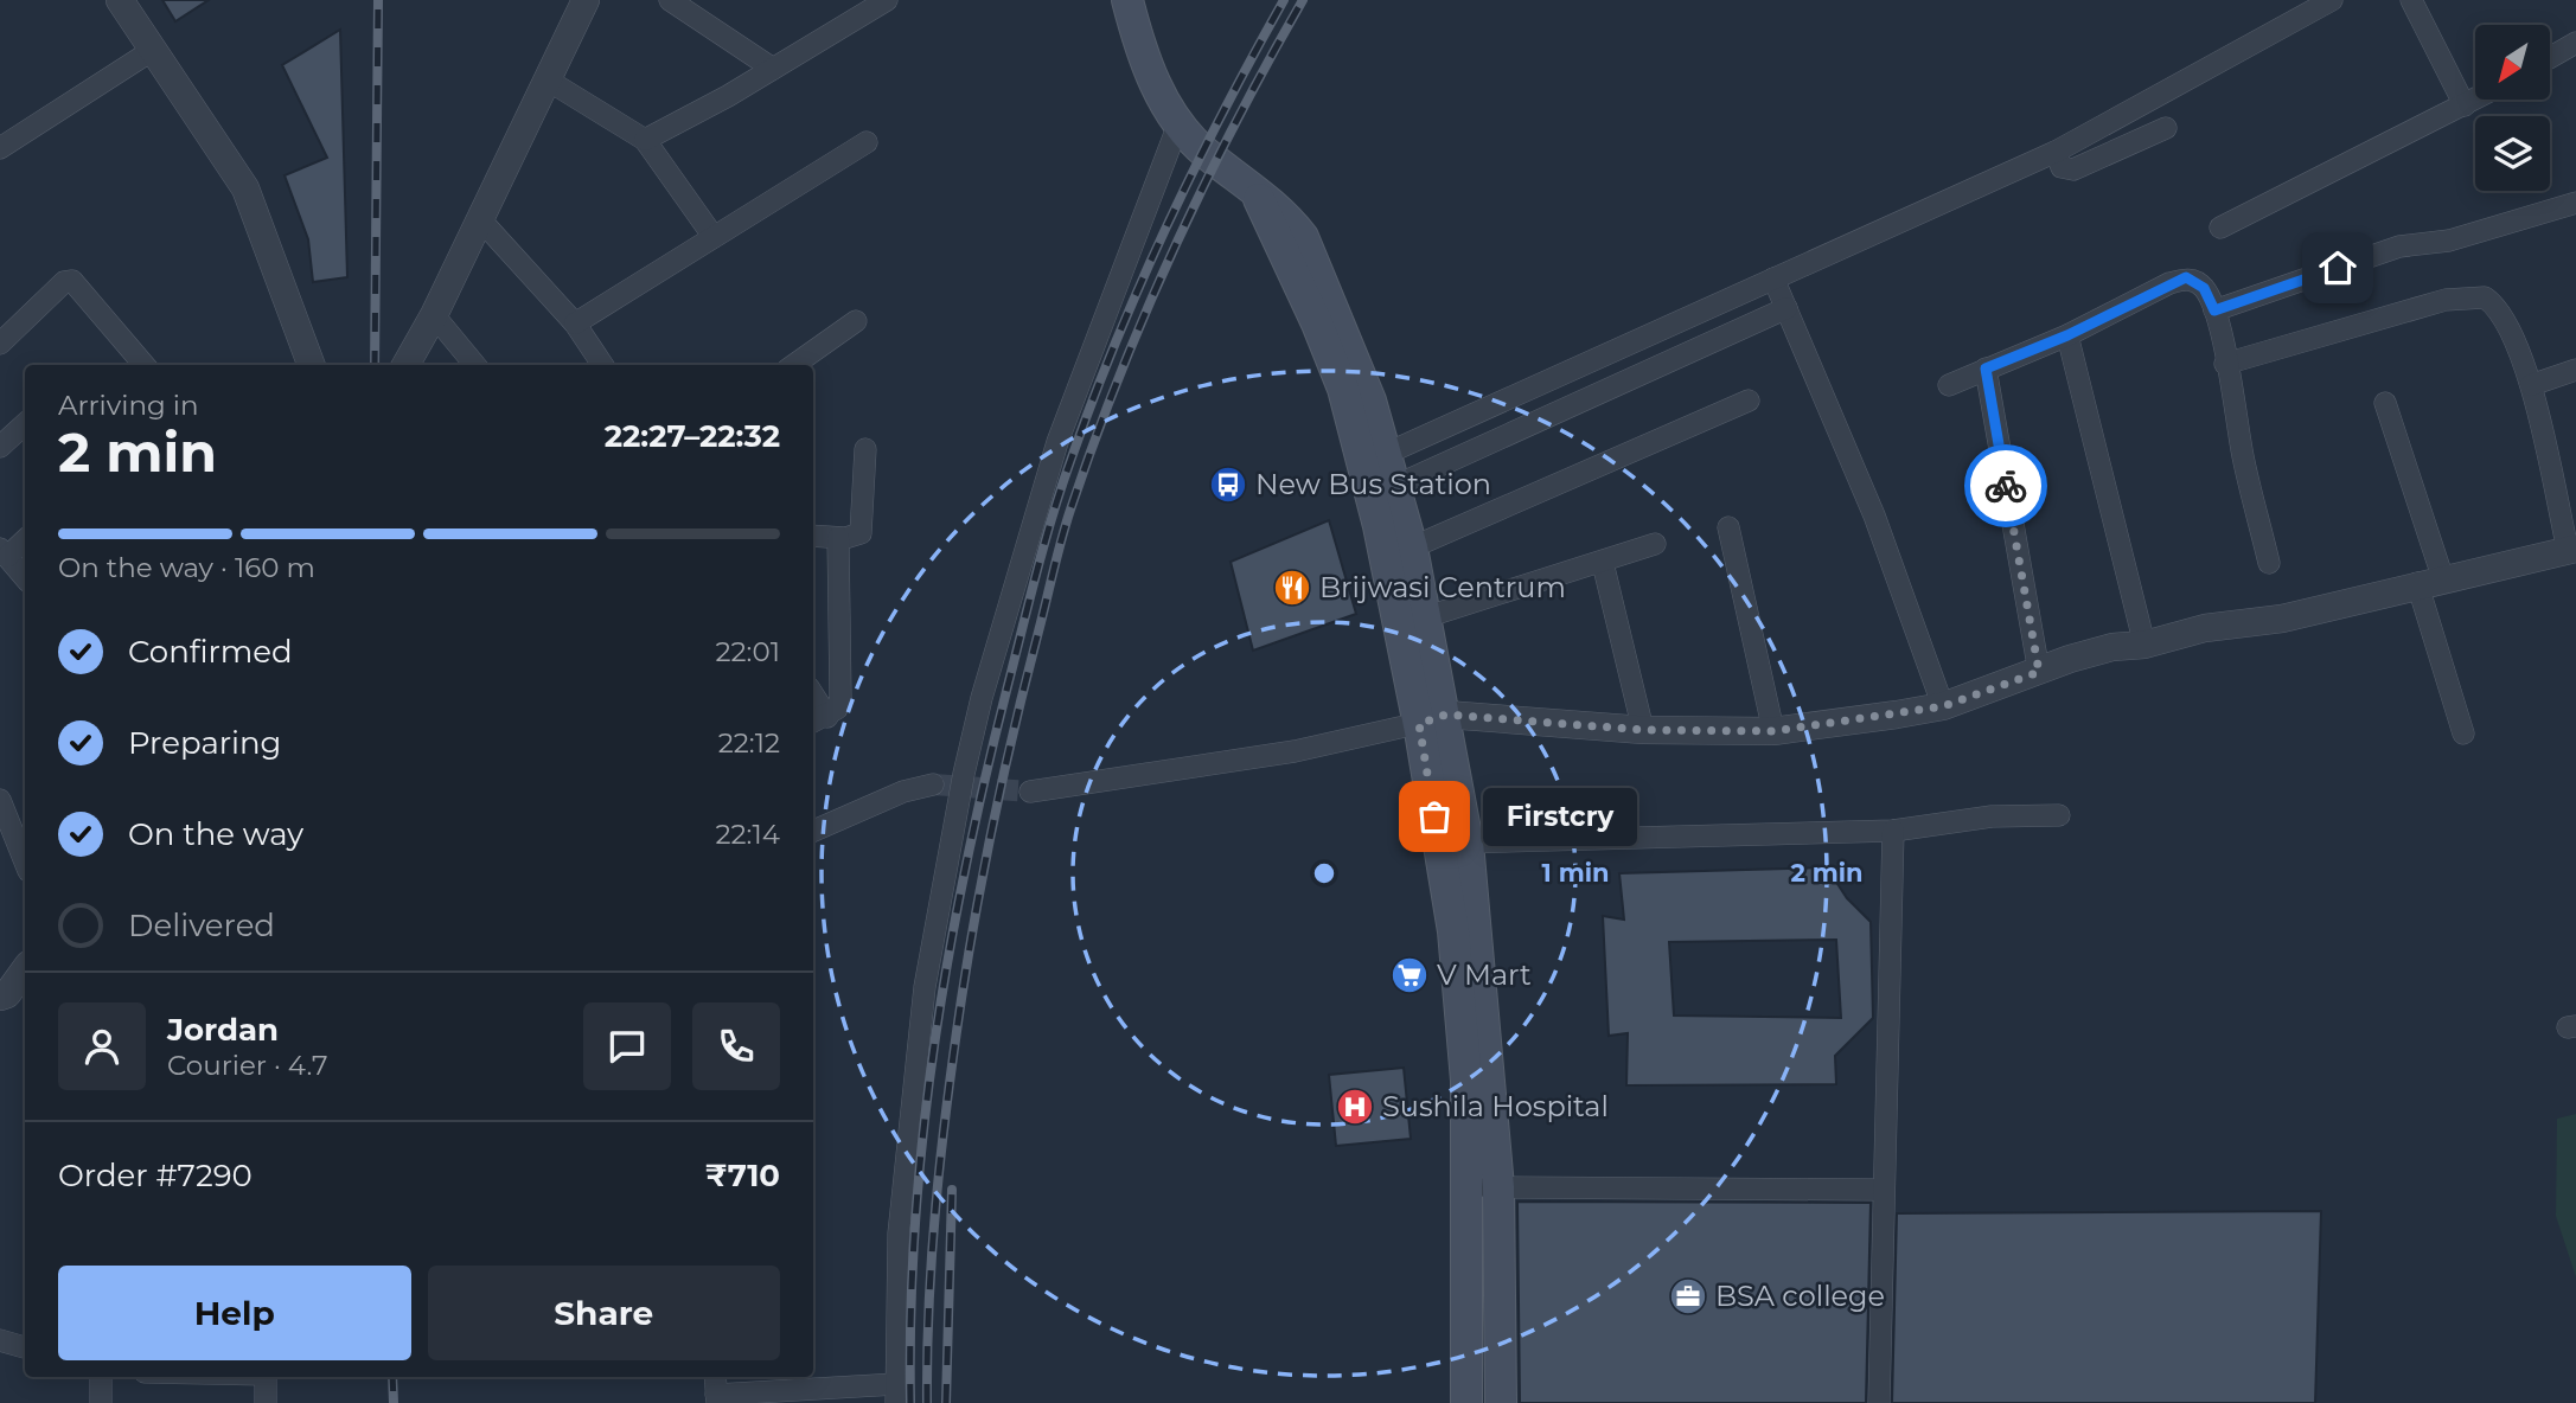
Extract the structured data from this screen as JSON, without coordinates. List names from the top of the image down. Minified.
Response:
{"places":{"bus stop":["New Bus Station"],"restaurant":["Brijwasi Centrum"],"other":["Firstcry"],"supermarket":["V Mart"],"hospital":["Sushila Hospital"],"office":["BSA college"]},"north":"bottom left","page":{"heading":["2 min","Arriving in","22:27–22:32"],"panel":["Jordan","Courier · 4.7","Order #7290","₹710"],"bar":"On the way · 160 m","list":[["Confirmed","22:01"],["Preparing","22:12"],["On the way","22:14"],"Delivered"],"bubble":"Firstcry","buttons":["Help","Share"]},"rings":["1 min","2 min"]}
